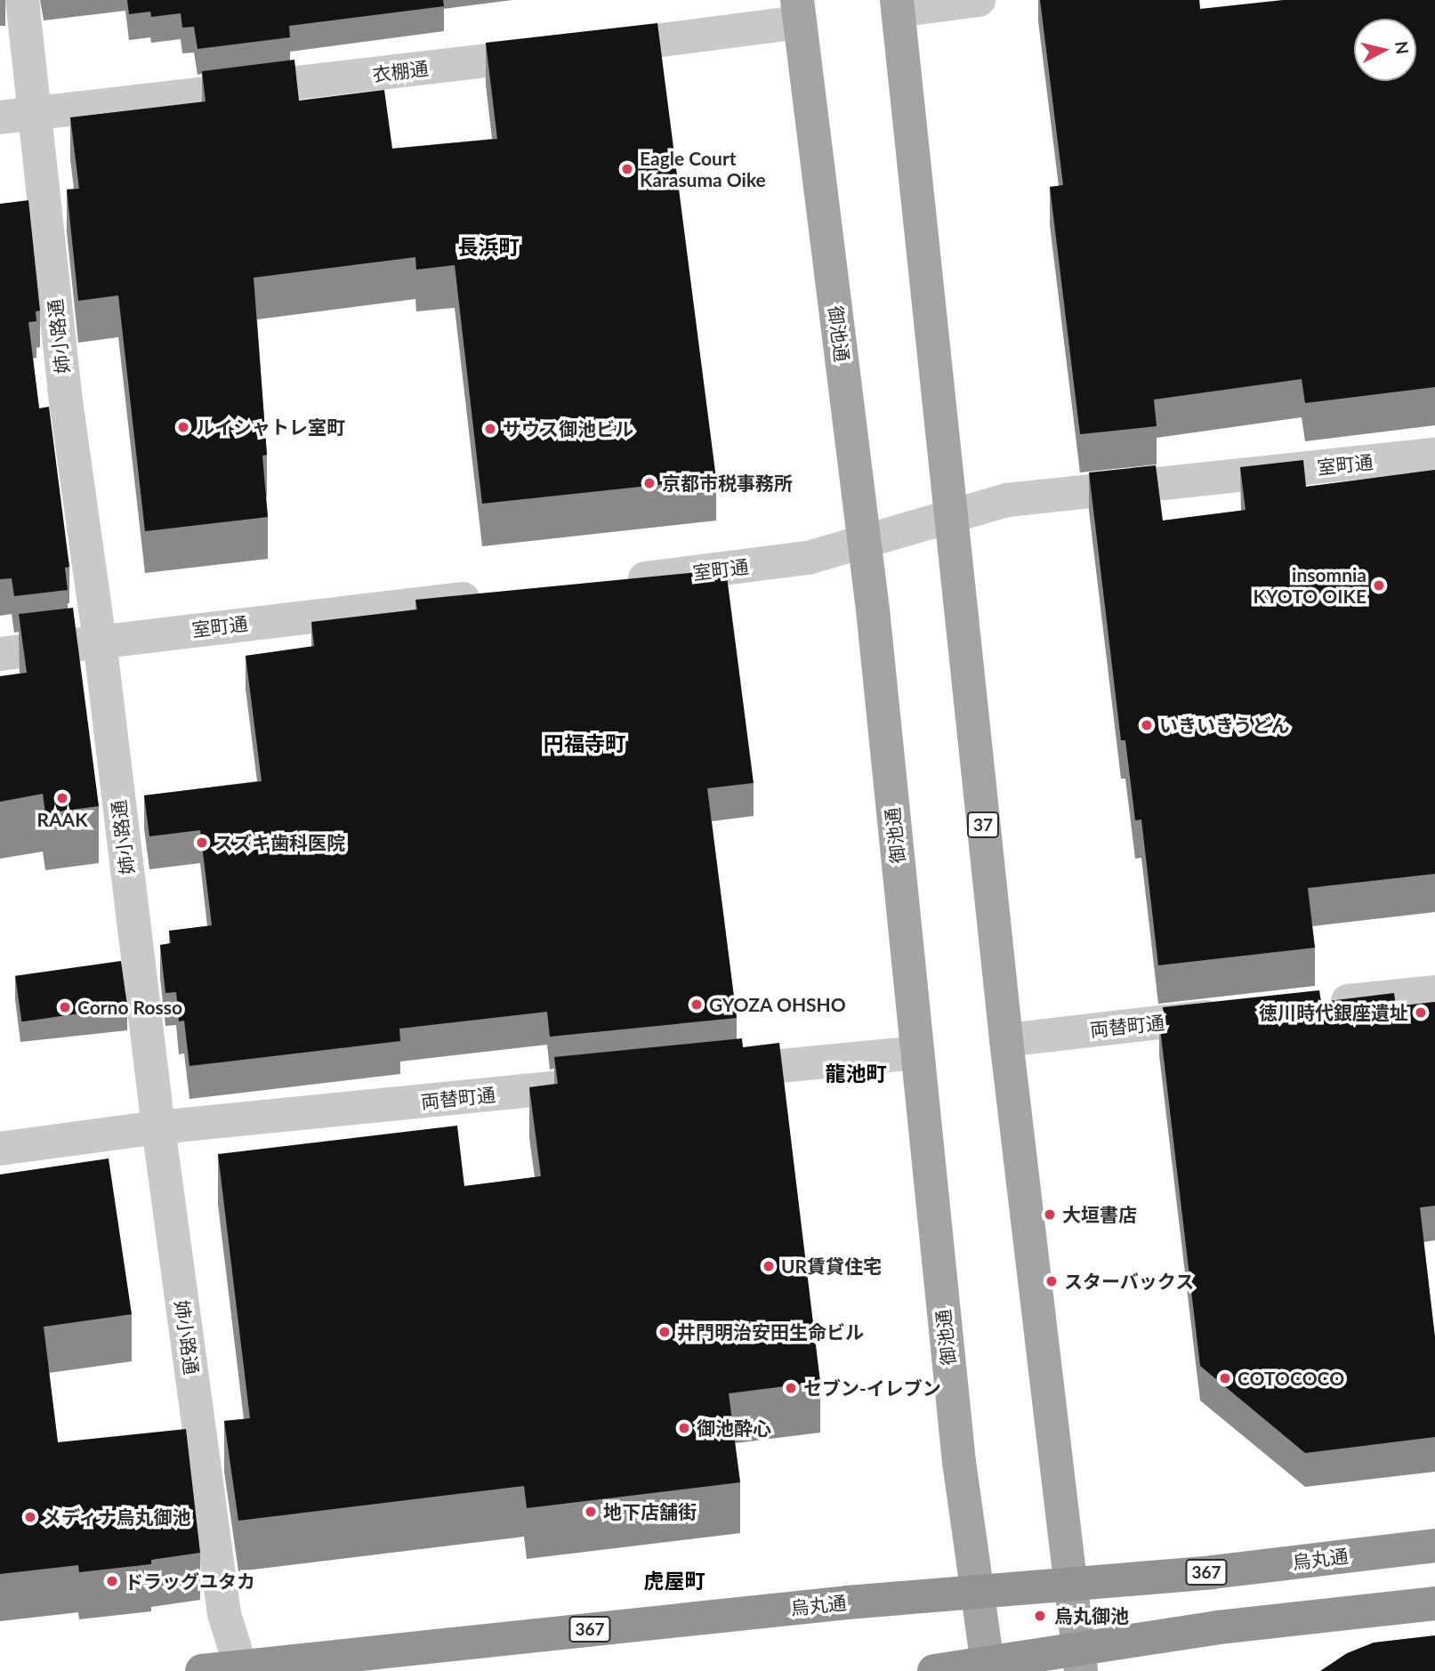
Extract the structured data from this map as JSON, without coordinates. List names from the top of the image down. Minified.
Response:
{"streets":{"highway":["烏丸通","367"],"main road":["御池通","37"],"street":["衣棚通","姉小路通","室町通","両替町通"]},"crossings":[["衣棚通","御池通"],["衣棚通","姉小路通"],["御池通","室町通"],["御池通","烏丸通"],["姉小路通","室町通"],["姉小路通","両替町通"],["姉小路通","烏丸通"],["室町通","37"],["37","両替町通"],["37","烏丸通"]],"districts":["長浜町","円福寺町","龍池町","虎屋町"],"places":["Eagle Court Karasuma Oike","ルイシャトレ室町","サウス御池ビル","京都市税事務所","insomnia KYOTO OIKE","いきいきうどん","RAAK","スズキ歯科医院","GYOZA OHSHO","Corno Rosso","徳川時代銀座遺址","大垣書店","UR賃貸住宅","スターバックス","井門明治安田生命ビル","COTOCOCO","セブン-イレブン","御池酔心","地下店舗街","メディナ烏丸御池","ドラッグユタカ","烏丸御池"],"north":"right"}
